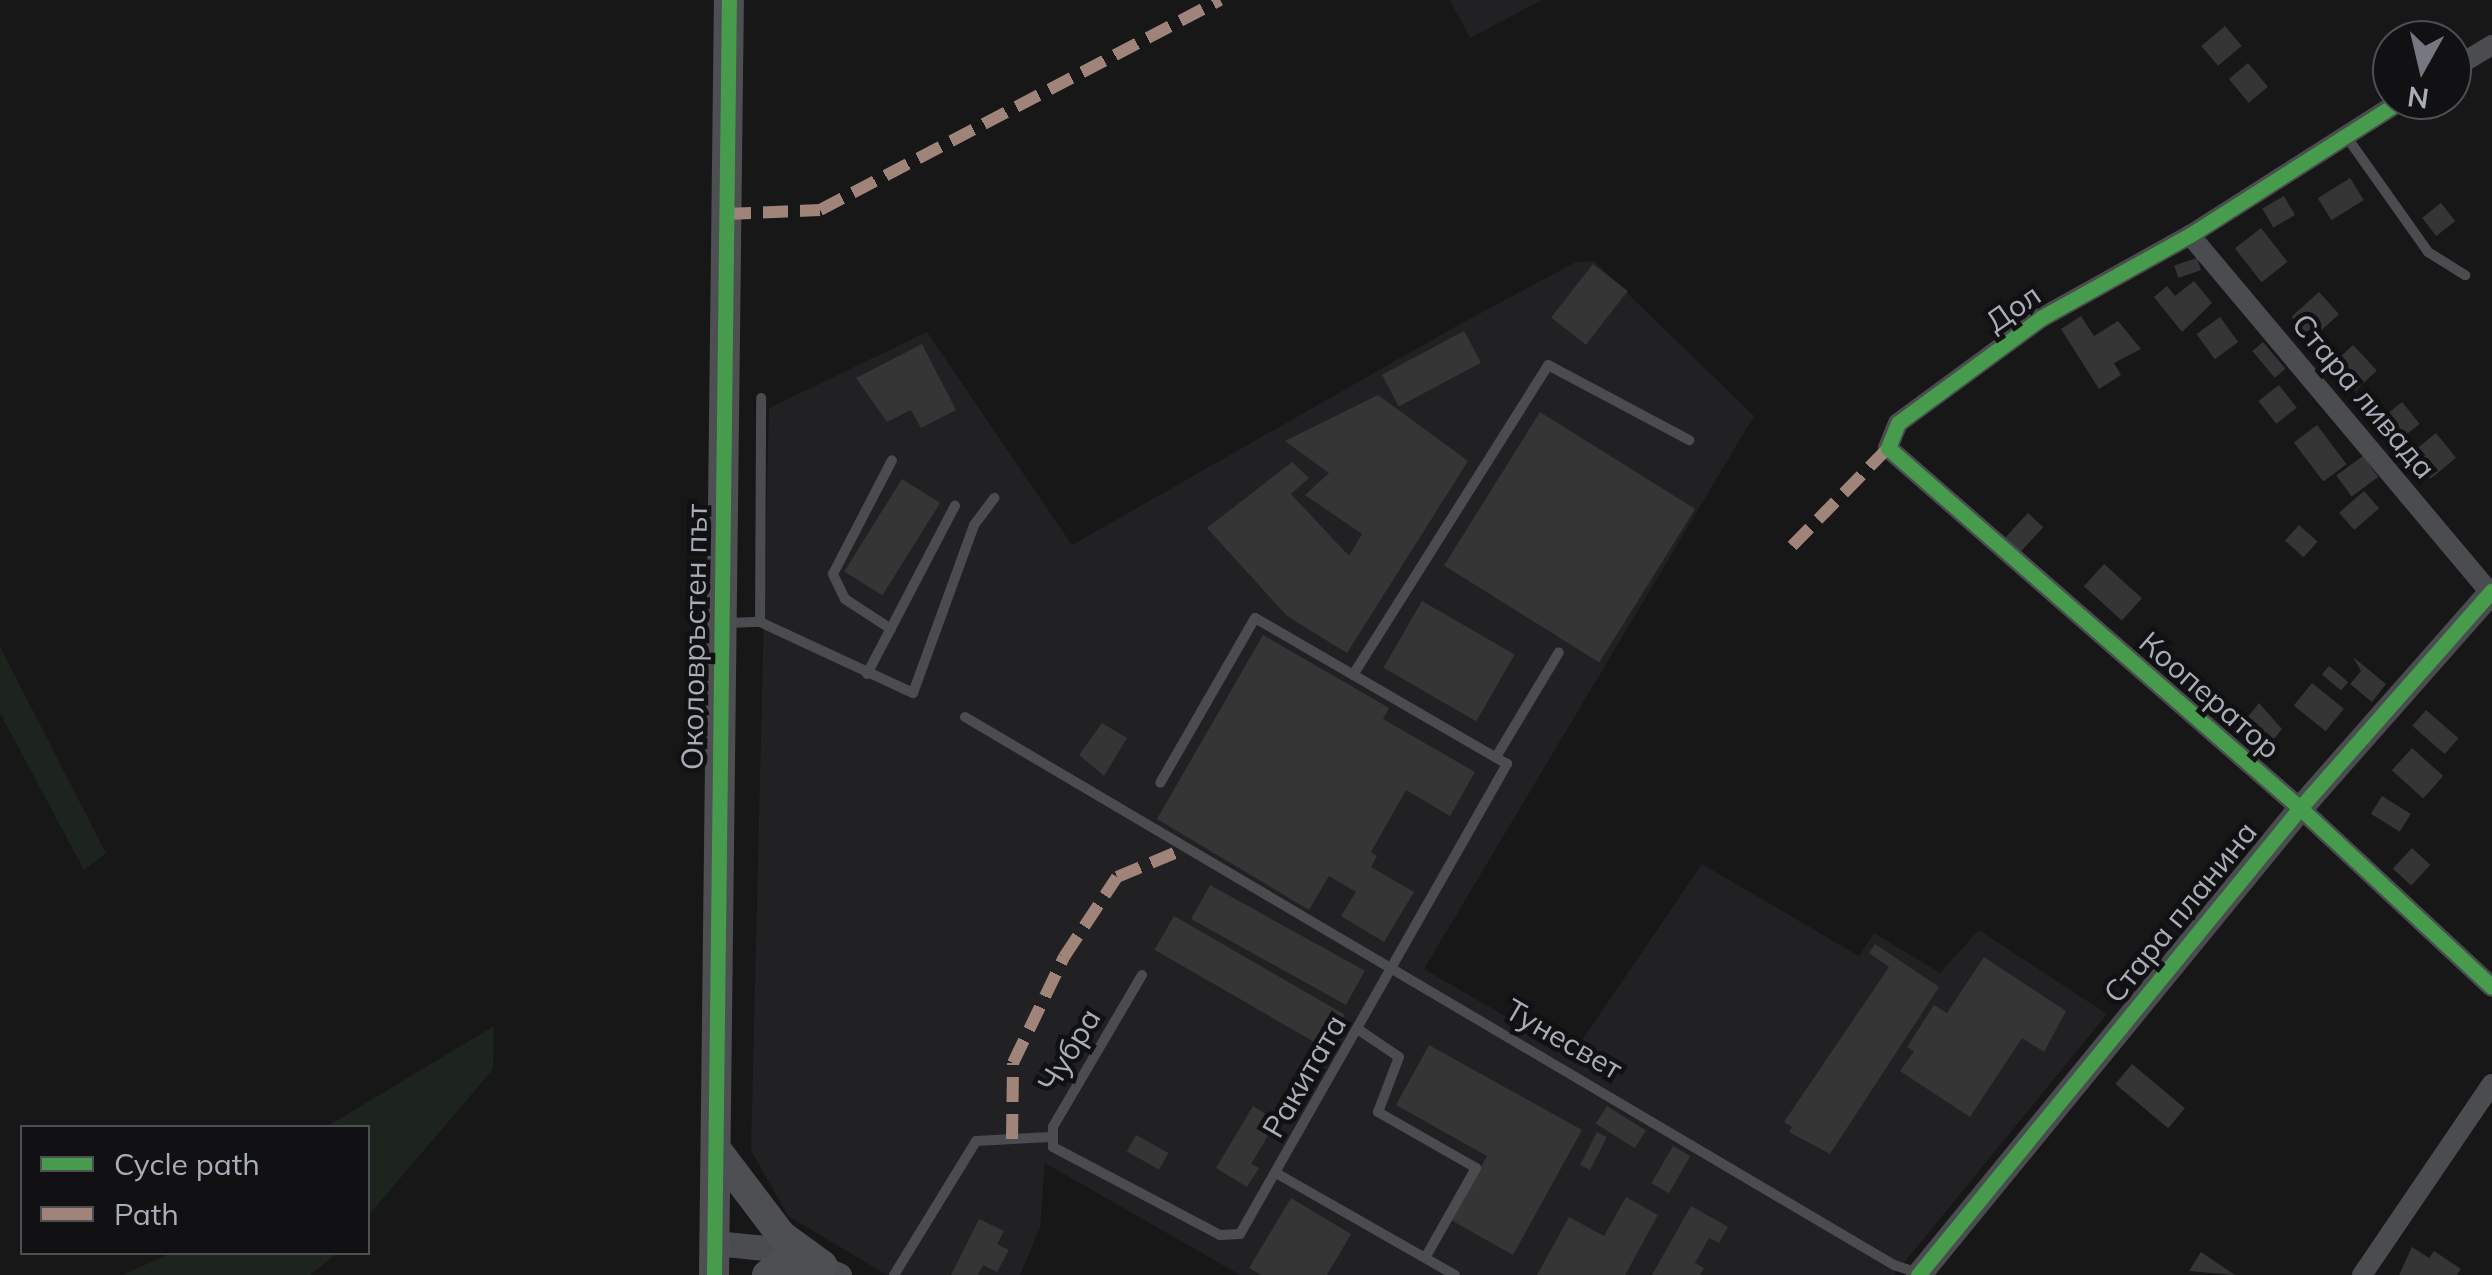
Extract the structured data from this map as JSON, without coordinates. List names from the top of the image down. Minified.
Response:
{"streets":{"main road":["Околовръстен път"],"street":["Дол","Стара ливада","Кооператор","Стара планина"],"lane":["Тунесвет","Чубра","Ракитата"]},"crossings":[["Дол","Стара ливада"],["Дол","Кооператор"],["Стара ливада","Стара планина"],["Кооператор","Стара планина"],["Стара планина","Тунесвет"],["Тунесвет","Ракитата"],["Чубра","Ракитата"]],"legend":["Cycle path","Path"],"north":"bottom"}
